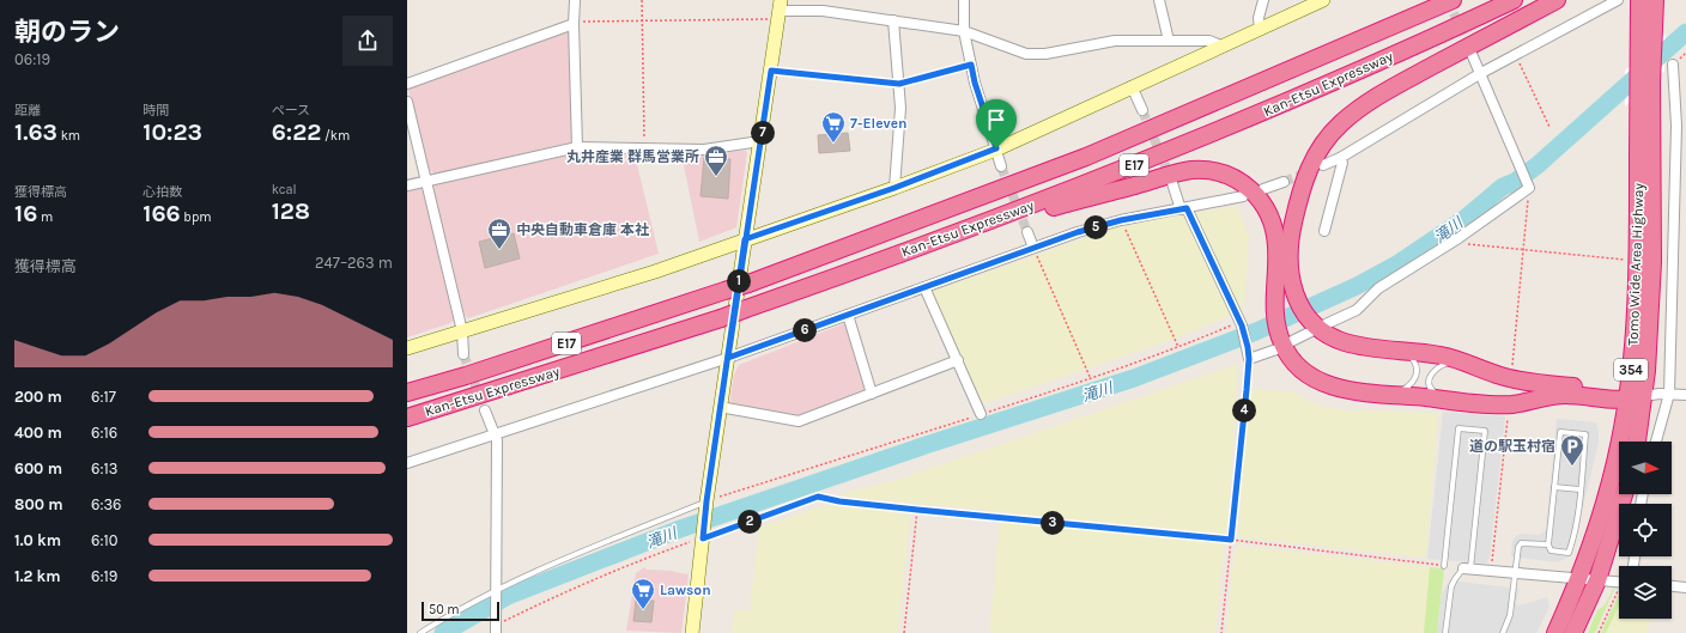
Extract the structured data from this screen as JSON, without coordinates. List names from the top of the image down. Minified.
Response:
{"streets":{"highway":["Kan-Etsu Expressway","E17","Tomo Wide Area Highway","354"]},"water":["滝川"],"places":{"supermarket":["7-Eleven","Lawson"],"office":["丸井産業 群馬営業所","中央自動車倉庫 本社"],"parking":["道の駅玉村宿"]},"scale_bar":"50 m","north":"right","page":{"heading":["朝のラン","06:19"],"stats":[["距離","1.63 km"],["時間","10:23"],["ペース","6:22 /km"],["獲得標高","16 m"],["心拍数","166 bpm"],["kcal","128"]],"pins":["7","5","1","6","4","2","3"],"chart":["獲得標高","247–263 m"],"list":[{"name":"200 m","note":"6:17"},{"name":"400 m","note":"6:16"},{"name":"600 m","note":"6:13"},{"name":"800 m","note":"6:36"},{"name":"1.0 km","note":"6:10"},{"name":"1.2 km","note":"6:19"}],"scale":"50 m"}}
